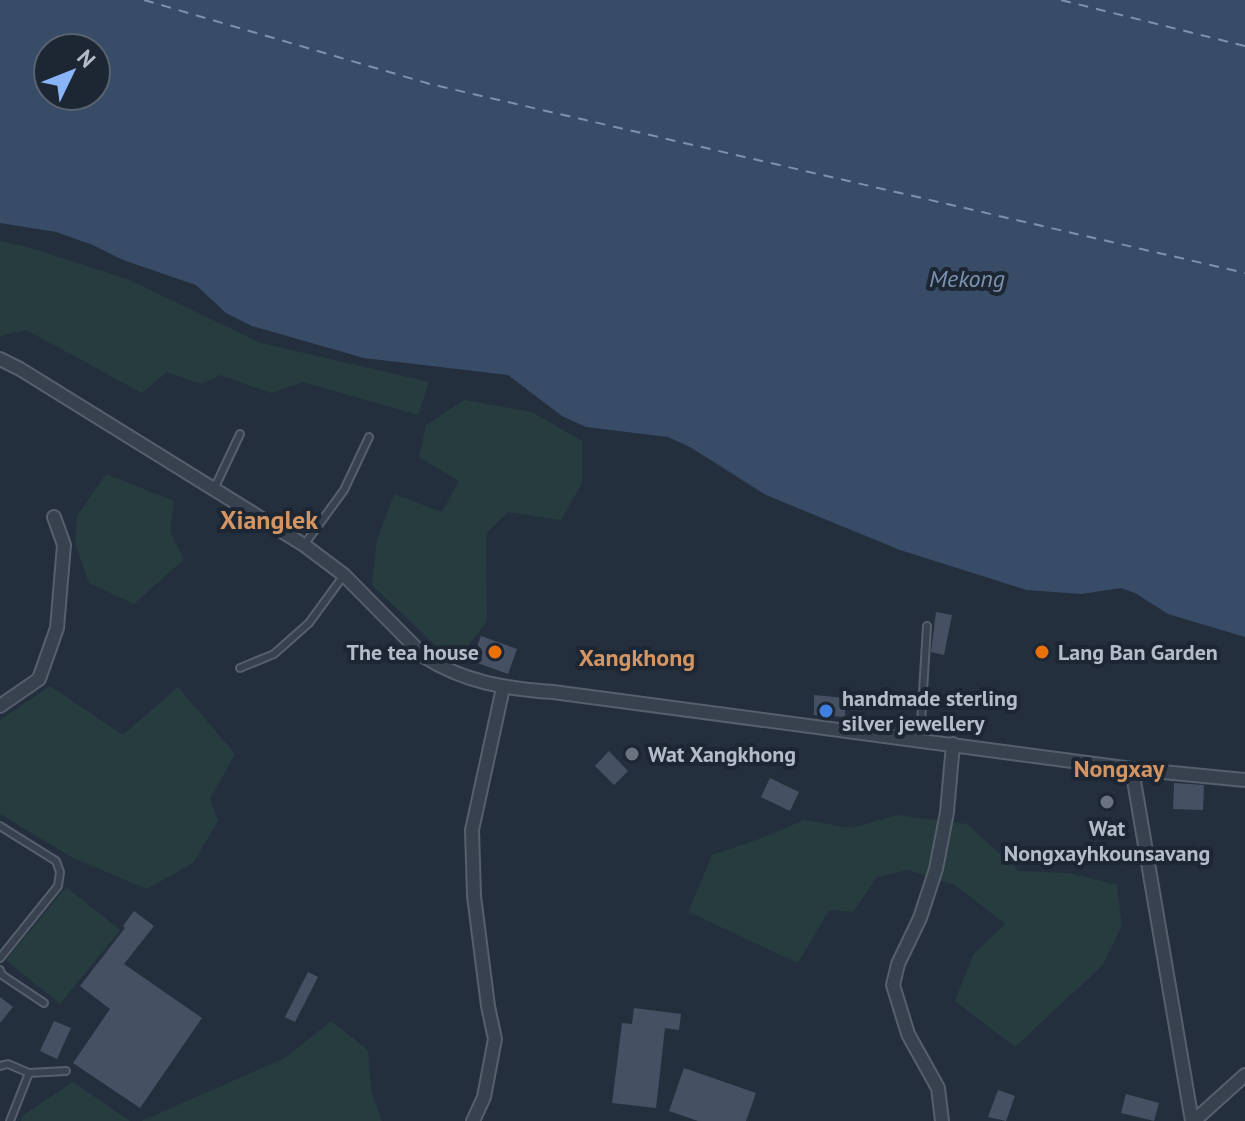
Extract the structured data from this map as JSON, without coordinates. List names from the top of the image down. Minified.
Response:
{"districts":["Xianglek","Xangkhong","Nongxay"],"water":["Mekong"],"places":["The tea house","Lang Ban Garden","handmade sterling silver jewellery","Wat Xangkhong","Wat Nongxayhkounsavang"],"north":"top right"}
